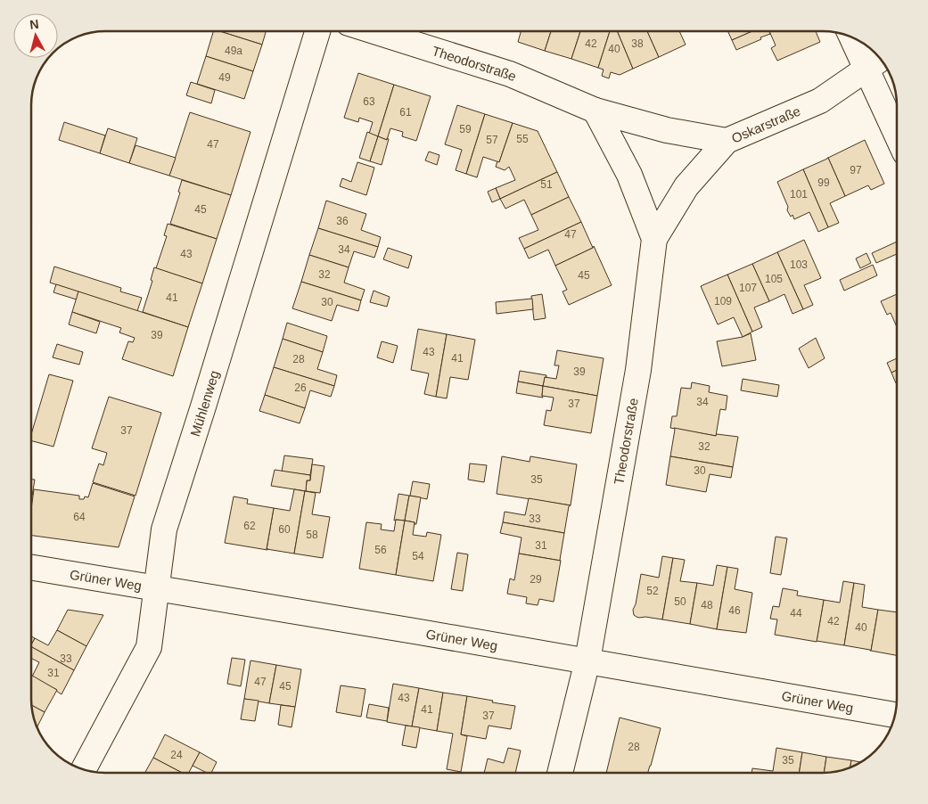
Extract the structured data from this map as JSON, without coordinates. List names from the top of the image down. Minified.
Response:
{"streets":{"street":["Theodorstraße","Oskarstraße","Mühlenweg","Grüner Weg"]},"crossings":[["Theodorstraße","Oskarstraße"],["Theodorstraße","Grüner Weg"],["Mühlenweg","Grüner Weg"]],"house_numbers":["42","38","40","49a","49","63","61","59","55","57","47","97","99","51","101","45","36","47","34","43","103","32","45","105","107","41","109","30","39","43","41","28","39","26","34","37","37","32","30","35","64","33","62","60","58","31","56","54","29","52","50","48","46","44","42","40","33","31","47","45","43","41","37","28","24","35"],"north":"top"}
